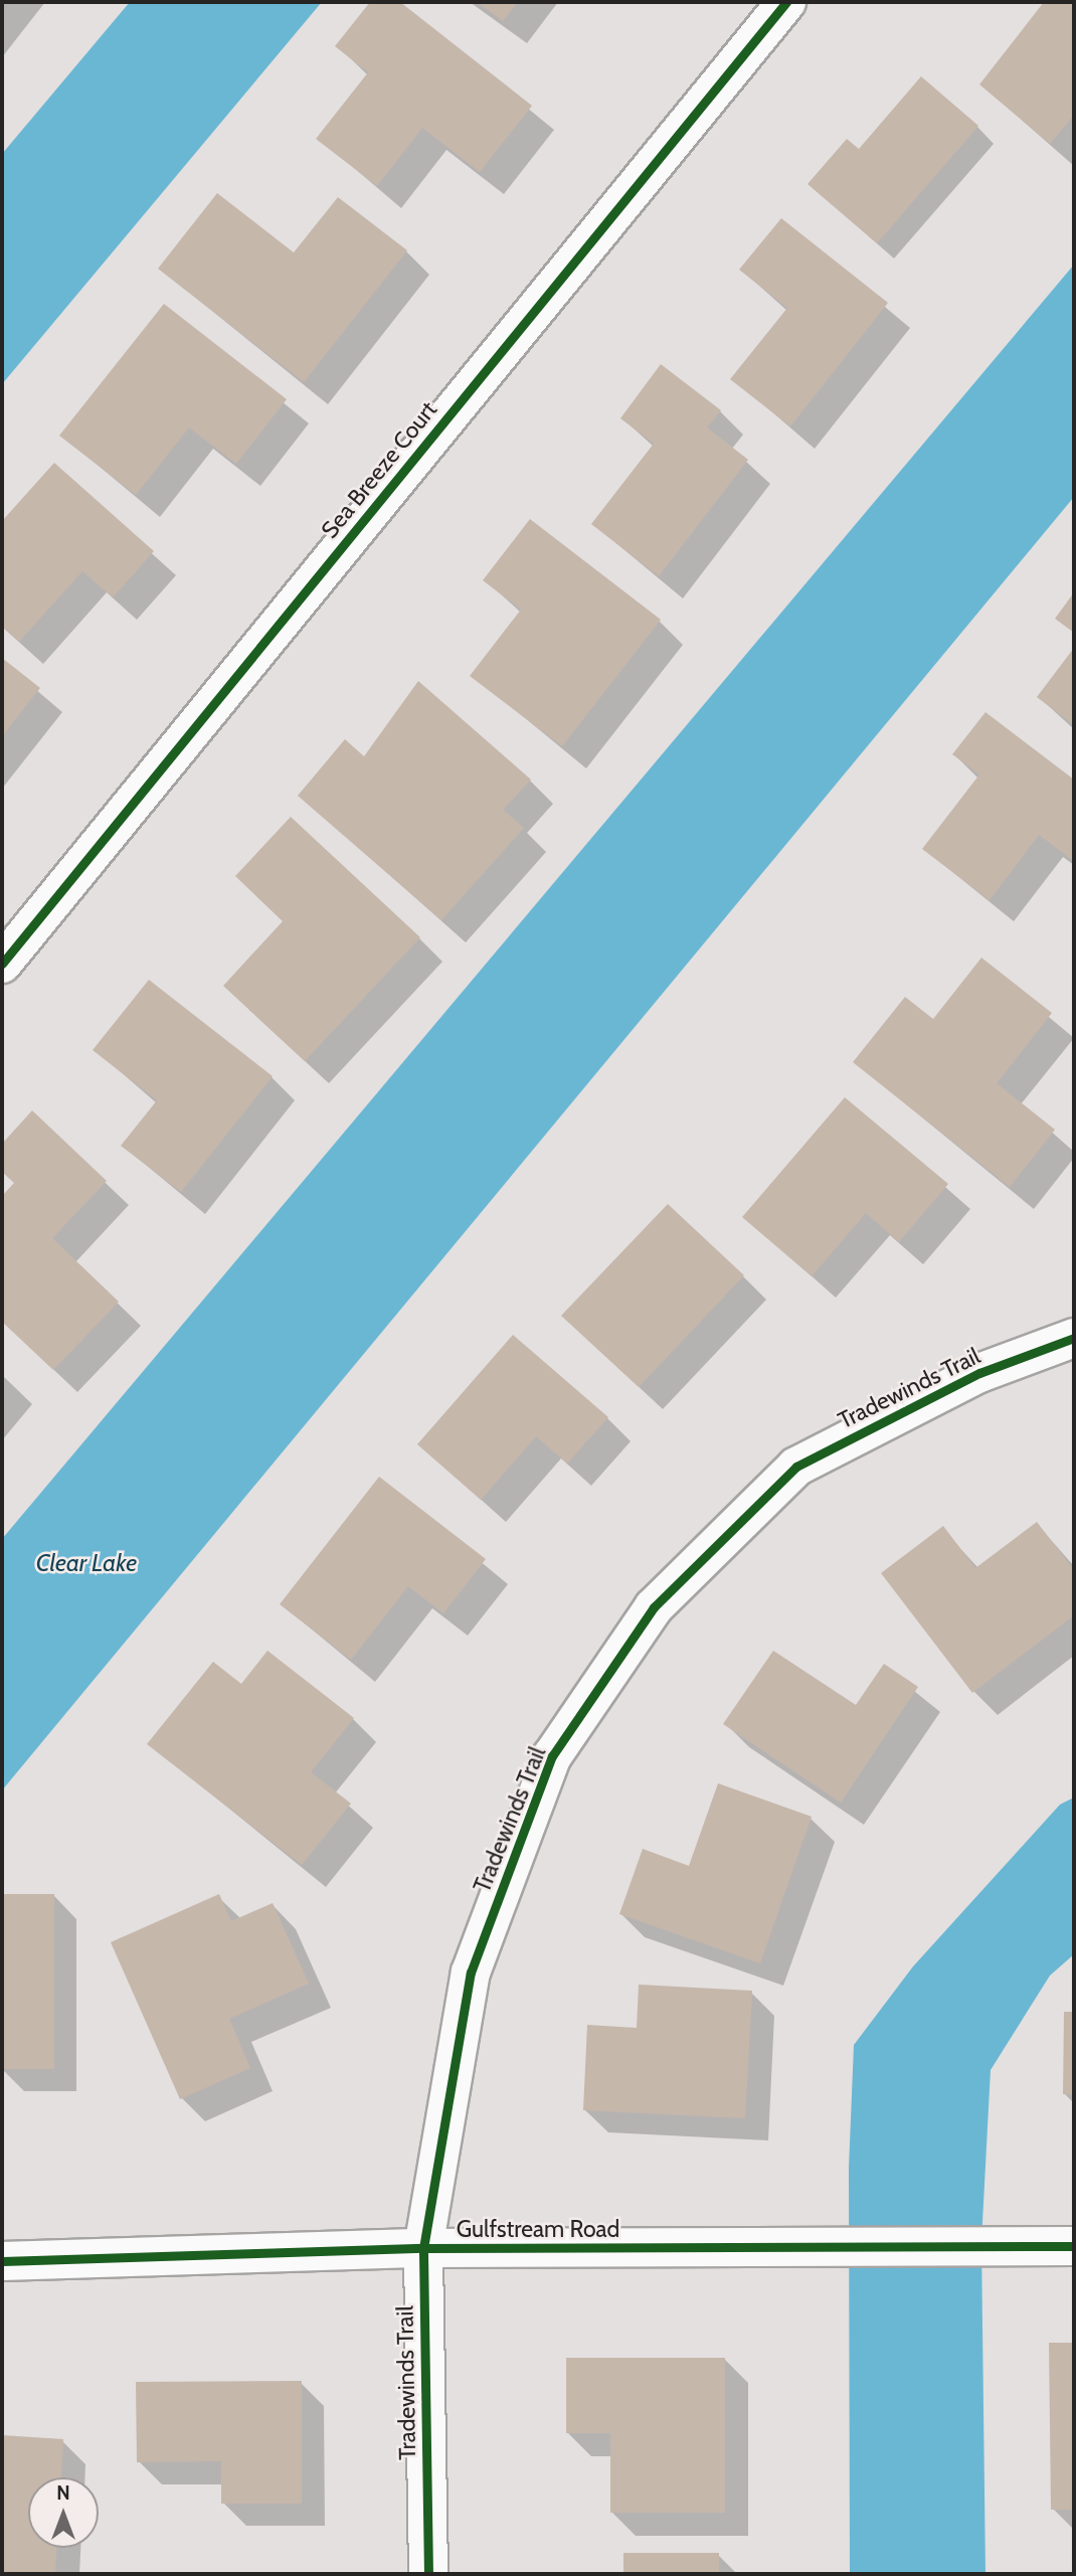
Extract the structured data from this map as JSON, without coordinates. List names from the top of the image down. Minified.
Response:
{"streets":{"street":["Sea Breeze Court","Tradewinds Trail","Gulfstream Road"]},"crossings":[["Tradewinds Trail","Gulfstream Road"]],"water":["Clear Lake"],"north":"top"}
